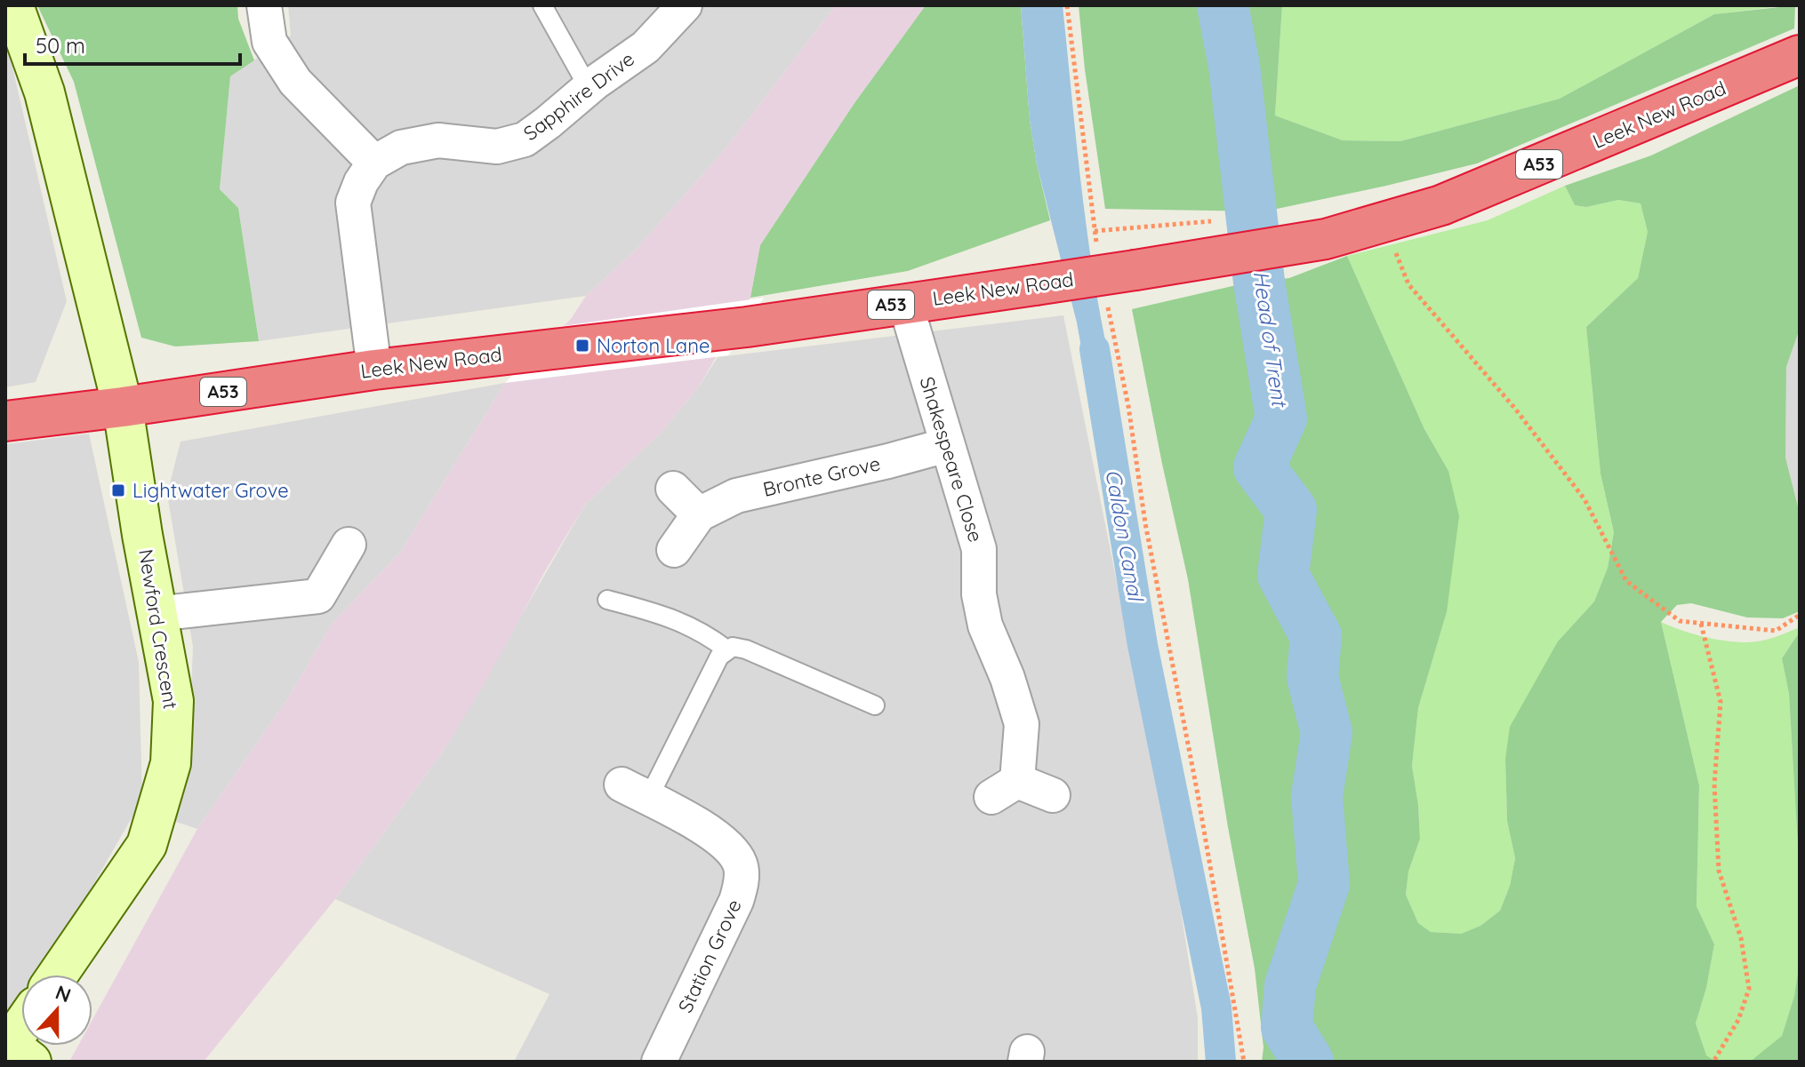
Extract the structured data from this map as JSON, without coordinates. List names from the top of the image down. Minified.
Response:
{"streets":{"highway":["Leek New Road","A53"],"street":["Sapphire Drive","Shakespeare Close","Bronte Grove","Newford Crescent","Station Grove"]},"crossings":[["Leek New Road","Shakespeare Close"],["Leek New Road","Newford Crescent"],["Shakespeare Close","Bronte Grove"]],"water":["Head of Trent","Caldon Canal"],"places":{"transit":["Norton Lane","Lightwater Grove"]},"scale_bar":"50 m","north":"top"}
